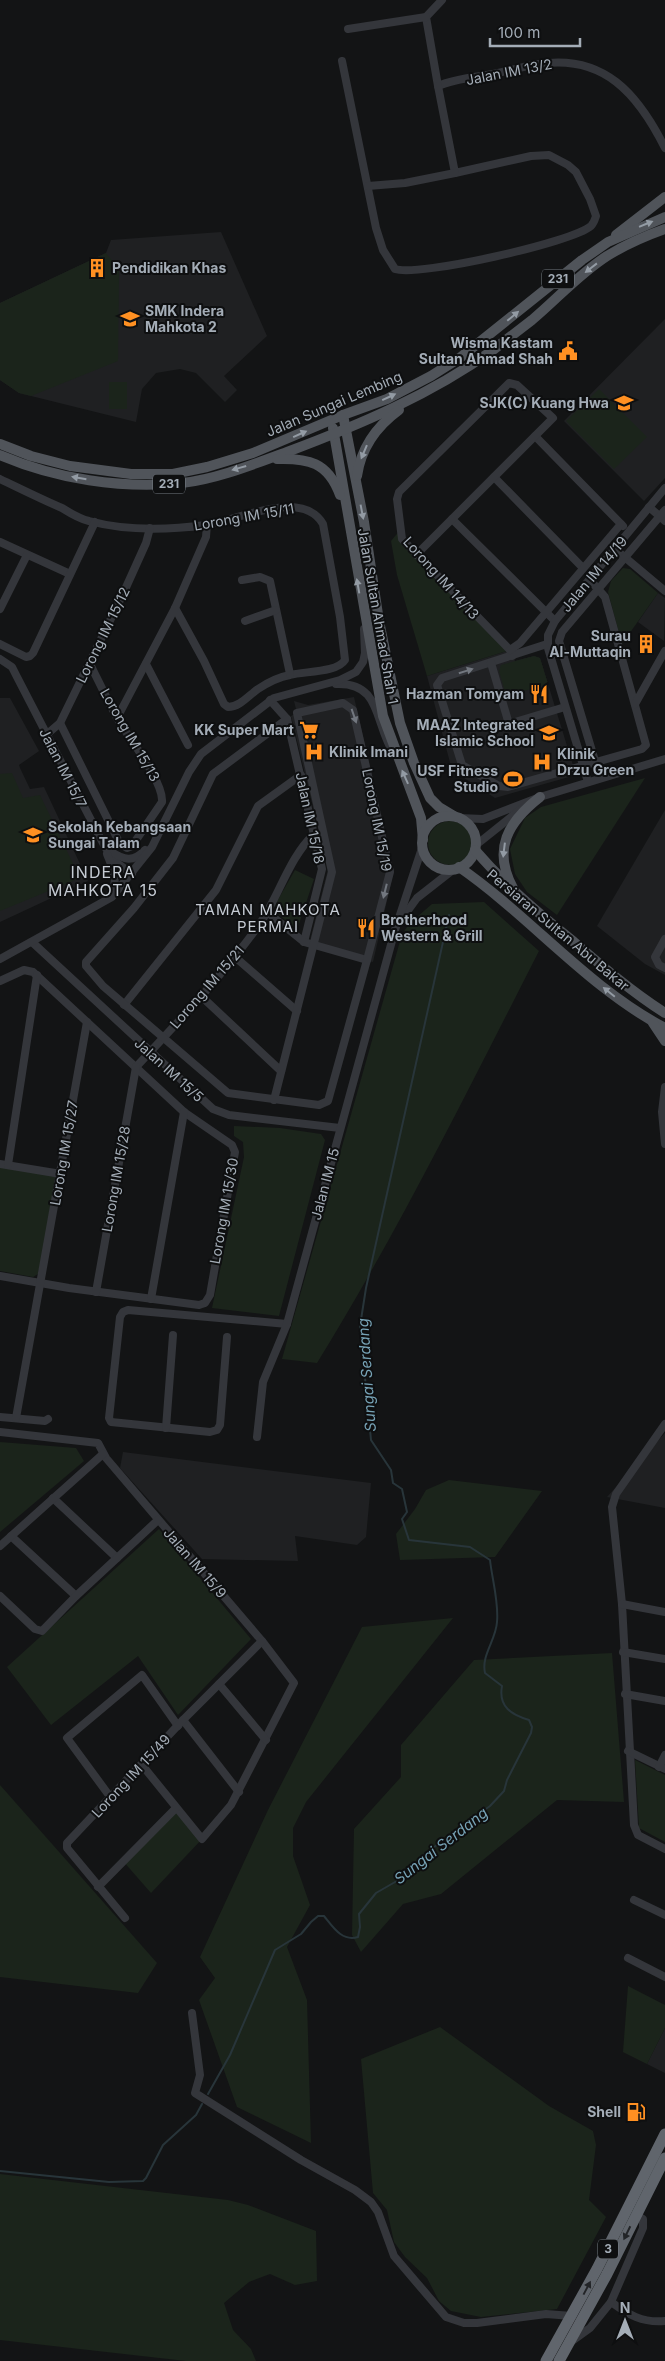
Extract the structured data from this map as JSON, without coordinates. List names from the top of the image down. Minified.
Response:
{"streets":{"highway":["3"],"main road":["231","Jalan Sungai Lembing","Jalan Sultan Ahmad Shah 1","Persiaran Sultan Abu Bakar"],"street":["Jalan IM 13/2","Lorong IM 15/11","Jalan IM 14/19","Lorong IM 14/13","Lorong IM 15/12","Lorong IM 15/13","Jalan IM 15/7","Jalan IM 15/18","Lorong IM 15/19","Lorong IM 15/21","Jalan IM 15/5","Lorong IM 15/27","Lorong IM 15/28","Jalan IM 15","Lorong IM 15/30","Jalan IM 15/9","Lorong IM 15/49"]},"crossings":[["Jalan Sungai Lembing","Jalan Sultan Ahmad Shah 1"],["Lorong IM 15/11","Lorong IM 15/12"],["Jalan Sultan Ahmad Shah 1","Persiaran Sultan Abu Bakar"],["Jalan Sultan Ahmad Shah 1","Jalan IM 15"],["Lorong IM 15/12","Lorong IM 15/13"],["Lorong IM 15/12","Jalan IM 15/7"],["Jalan IM 15/18","Lorong IM 15/19"],["Jalan IM 15/18","Lorong IM 15/21"],["Persiaran Sultan Abu Bakar","Jalan IM 15"],["Lorong IM 15/21","Jalan IM 15/5"],["Lorong IM 15/21","Lorong IM 15/28"],["Lorong IM 15/21","Lorong IM 15/30"],["Jalan IM 15/5","Jalan IM 15"],["Lorong IM 15/27","Lorong IM 15/30"],["Lorong IM 15/28","Lorong IM 15/30"],["Jalan IM 15/9","Lorong IM 15/49"]],"districts":["INDERA MAHKOTA 15","TAMAN MAHKOTA PERMAI"],"water":["Sungai Serdang"],"places":{"building":["Pendidikan Khas","Surau Al-Muttaqin"],"school or university":["SMK Indera Mahkota 2","SJK(C) Kuang Hwa","MAAZ Integrated Islamic School","Sekolah Kebangsaan Sungai Talam"],"public building":["Wisma Kastam Sultan Ahmad Shah"],"restaurant":["Hazman Tomyam","Brotherhood Western & Grill"],"supermarket":["KK Super Mart"],"hospital":["Klinik Imani","Klinik Drzu Green"],"sports":["USF Fitness Studio"],"fuel station":["Shell"]},"scale_bar":"100 m","north":"top"}
